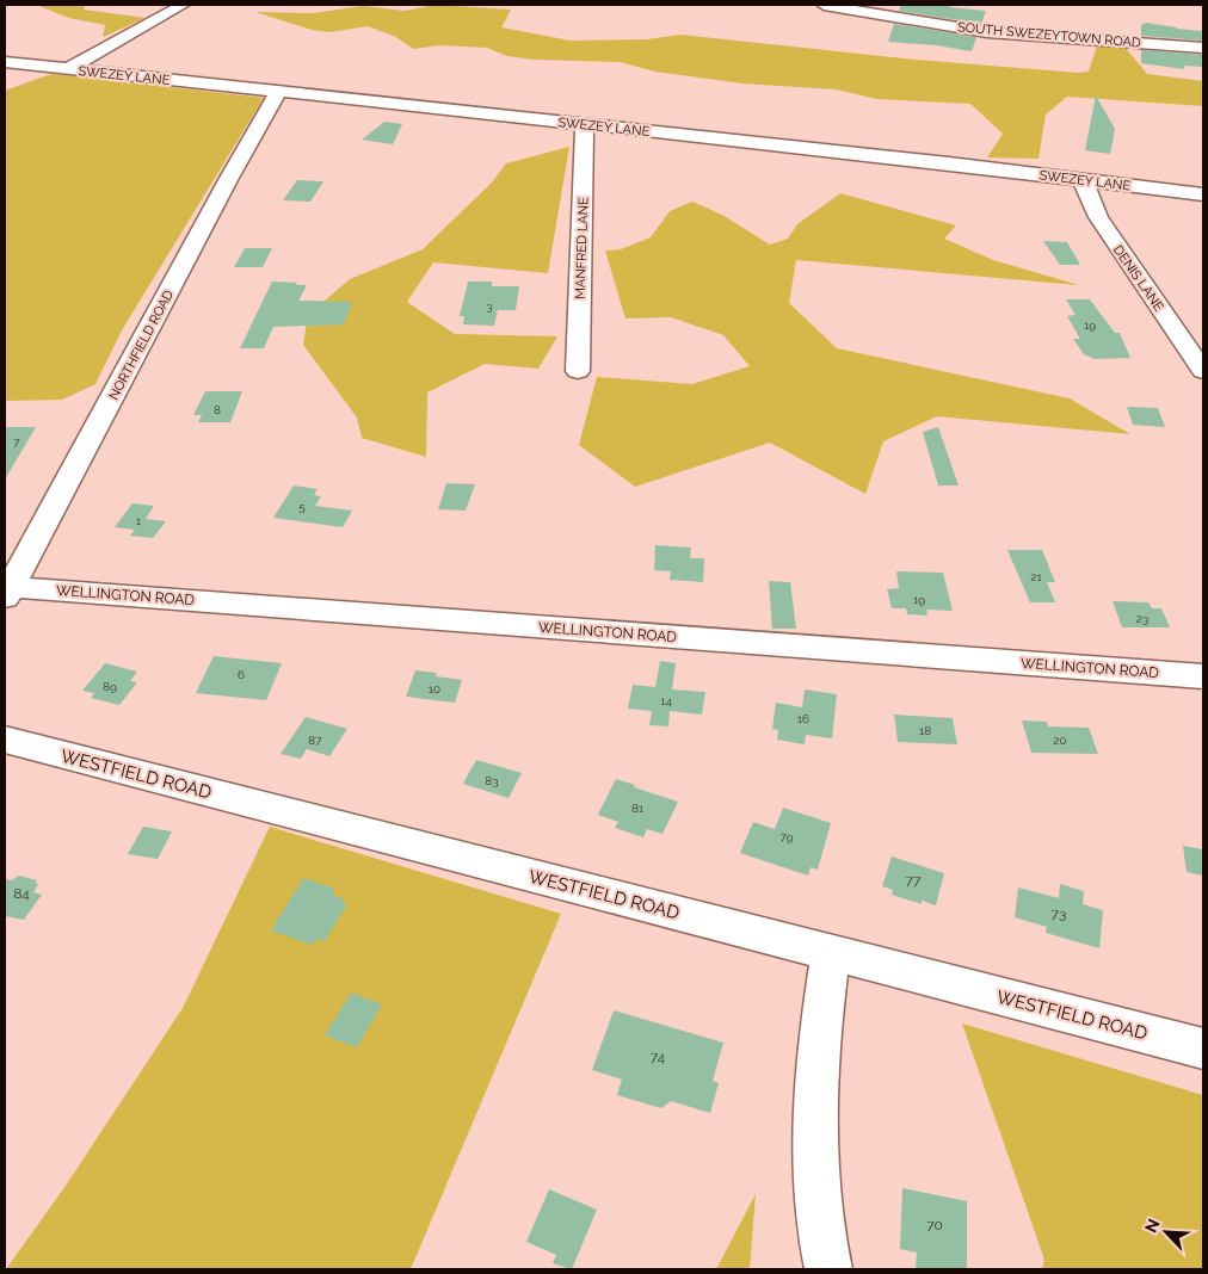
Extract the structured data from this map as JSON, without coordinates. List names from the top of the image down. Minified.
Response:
{"streets":{"street":["SOUTH SWEZEYTOWN ROAD","SWEZEY LANE","MANFRED LANE","DENIS LANE","NORTHFIELD ROAD","WELLINGTON ROAD","WESTFIELD ROAD"]},"crossings":[["SWEZEY LANE","MANFRED LANE"],["SWEZEY LANE","DENIS LANE"],["SWEZEY LANE","NORTHFIELD ROAD"],["NORTHFIELD ROAD","WELLINGTON ROAD"]],"house_numbers":["3","19","8","7","5","1","21","19","23","6","89","10","14","16","18","87","20","83","81","79","77","84","73","74","70"],"north":"top left"}
